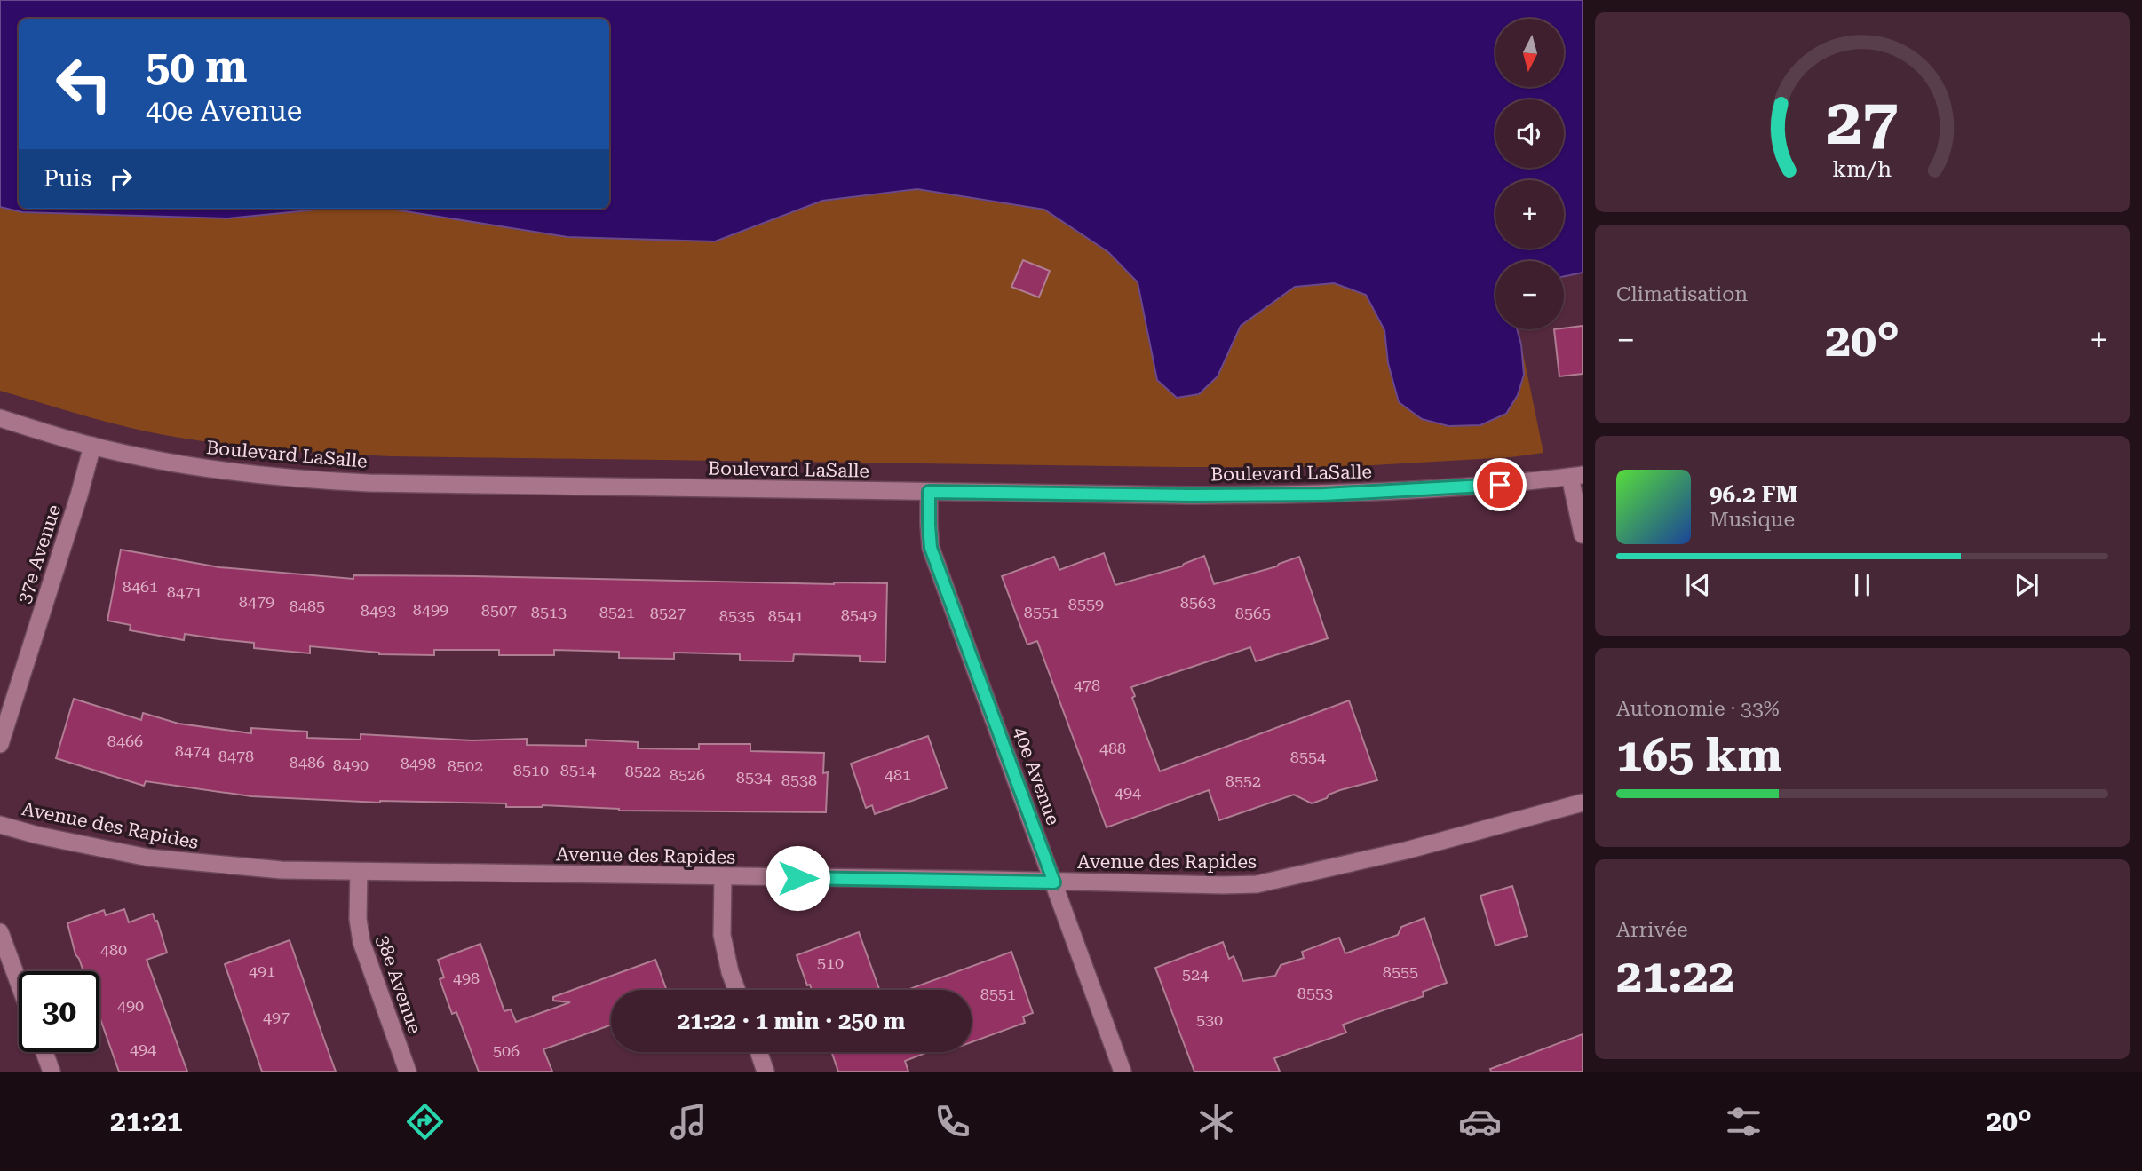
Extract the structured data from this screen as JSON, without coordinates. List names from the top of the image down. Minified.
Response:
{"streets":{"street":["Boulevard LaSalle","37e Avenue","40e Avenue","Avenue des Rapides","38e Avenue"]},"crossings":[["Boulevard LaSalle","37e Avenue"],["Boulevard LaSalle","40e Avenue"],["40e Avenue","Avenue des Rapides"],["Avenue des Rapides","38e Avenue"]],"house_numbers":["8461","8471","8479","8563","8559","8485","8499","8493","8507","8513","8521","8551","8527","8565","8549","8535","8541","478","8466","488","8474","8478","8554","8486","8498","8490","8502","8510","8514","8522","8526","481","8534","8538","8552","494","480","510","491","8555","524","498","8553","8551","490","497","530","494","506"],"north":"bottom","page":{"map_buttons":["+","−"],"turn":["50 m","40e Avenue"],"then":"Puis","tile":["Climatisation",["Autonomie · 33%","165 km"],["Arrivée","21:22"]],"heat":["−","20°","+"],"song":["96.2 FM","Musique"],"limit":"30","trip":"21:22 · 1 min · 250 m","tabs":["21:21","20°"],"gauge":["27","km/h"]}}
